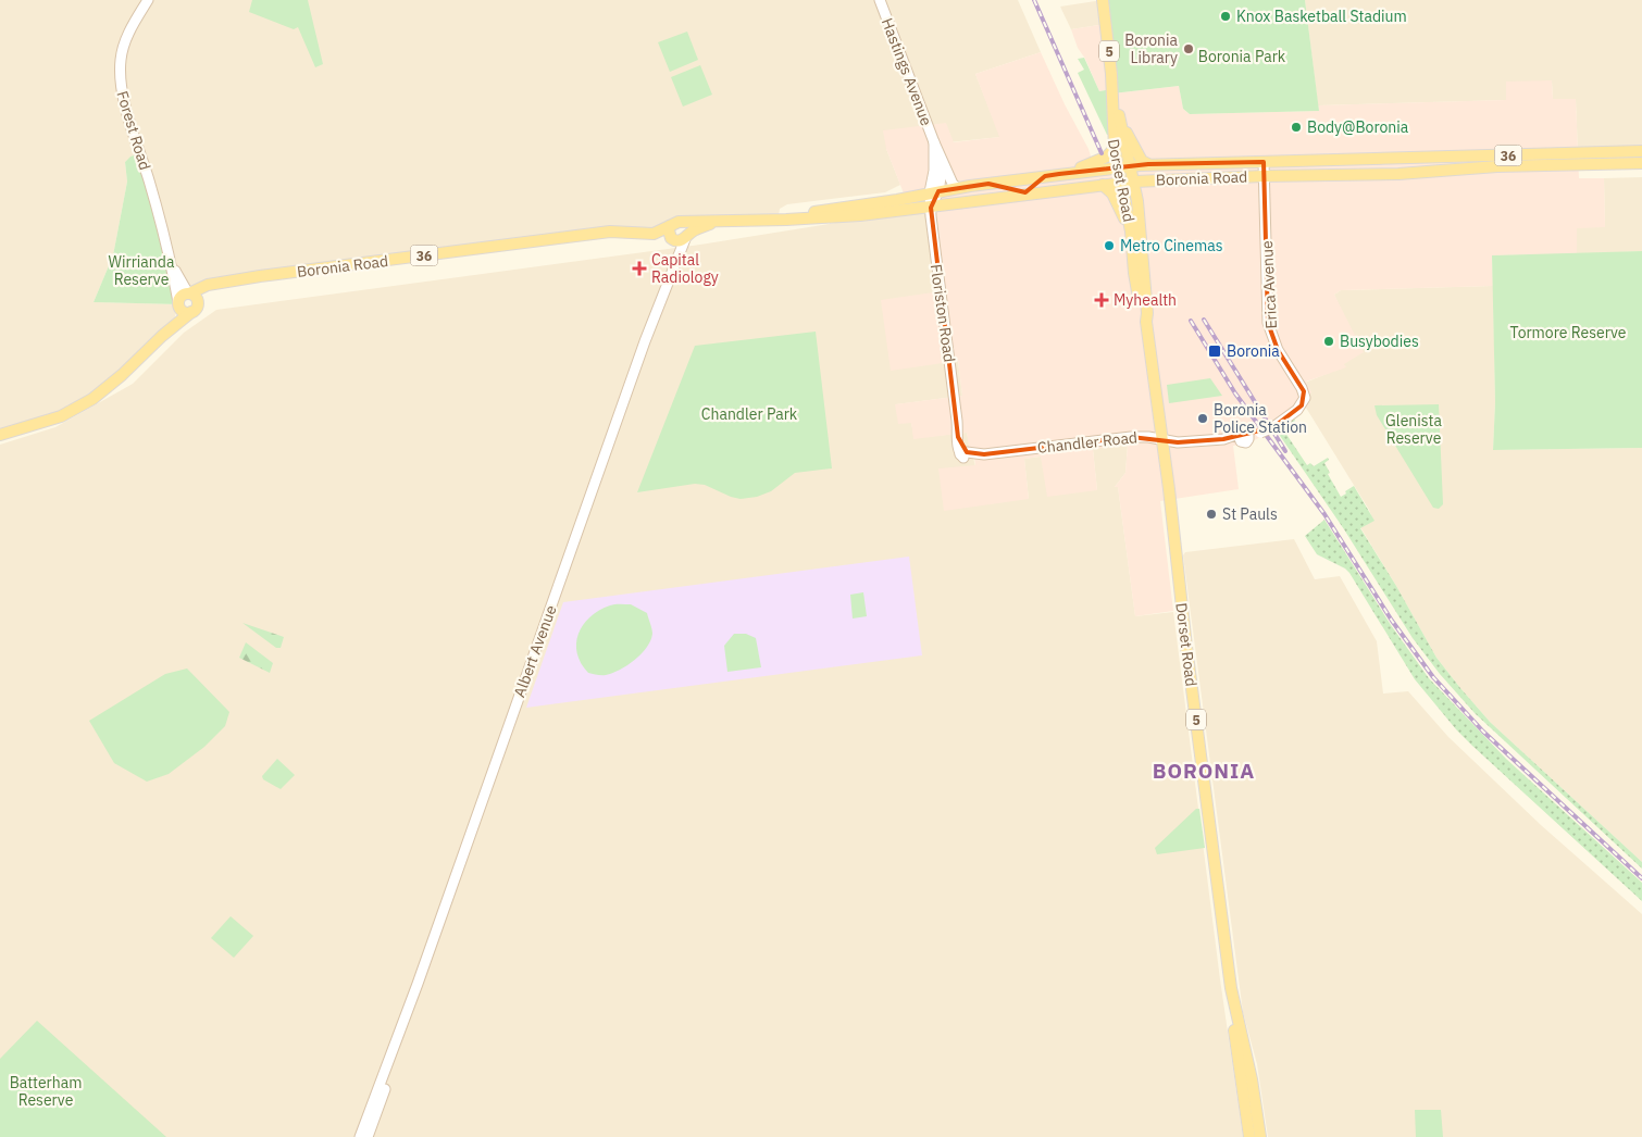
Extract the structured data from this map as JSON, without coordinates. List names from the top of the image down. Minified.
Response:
{"streets":{"main road":["5","Hastings Avenue","Forest Road","36","Boronia Road","Dorset Road","Erica Avenue","Floriston Road","Chandler Road","Albert Avenue"]},"crossings":[["Hastings Avenue","Boronia Road"],["Hastings Avenue","Floriston Road"],["Forest Road","36"],["Forest Road","Boronia Road"],["36","Boronia Road"],["36","Albert Avenue"],["Boronia Road","Dorset Road"],["Boronia Road","Erica Avenue"],["Boronia Road","Floriston Road"],["Boronia Road","Albert Avenue"],["Dorset Road","Chandler Road"],["Erica Avenue","Chandler Road"],["Floriston Road","Chandler Road"]],"districts":["BORONIA"],"parks":["Boronia Park","Wirrianda Reserve","Tormore Reserve","Chandler Park","Glenista Reserve","Batterham Reserve"],"places":{"other":["Knox Basketball Stadium","Boronia Library","Body@Boronia","Metro Cinemas","Busybodies","Boronia Police Station","St Pauls"],"health":["Capital Radiology","Myhealth"],"transit":["Boronia"]}}
